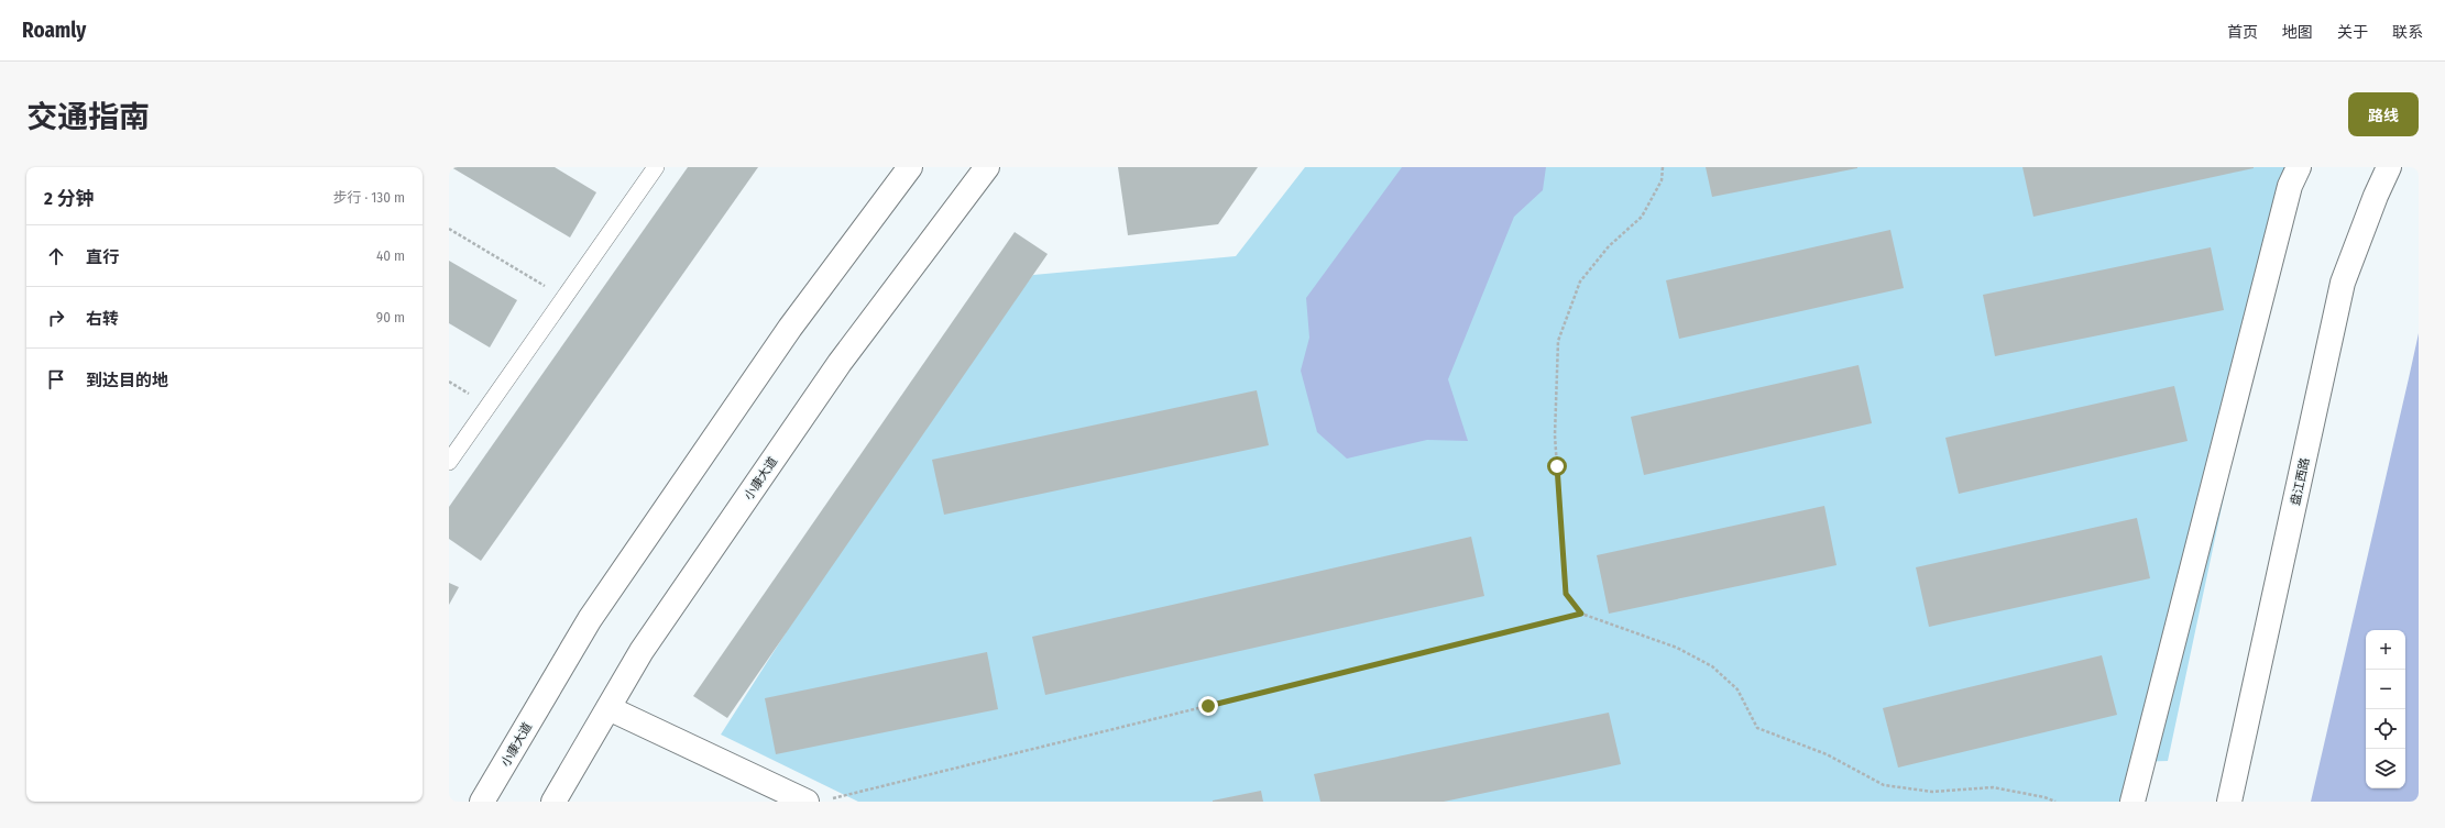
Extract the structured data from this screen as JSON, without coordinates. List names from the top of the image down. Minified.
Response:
{"streets":{"main road":["小康大道","盘江西路"]},"page":{"header":"Roamly","nav":["首页","地图","关于","联系"],"title":"交通指南","buttons":"路线","heading":["2 分钟","步行 · 130 m"],"list":[["直行","40 m"],["右转","90 m"],"到达目的地"],"map_buttons":["+","−"]}}
